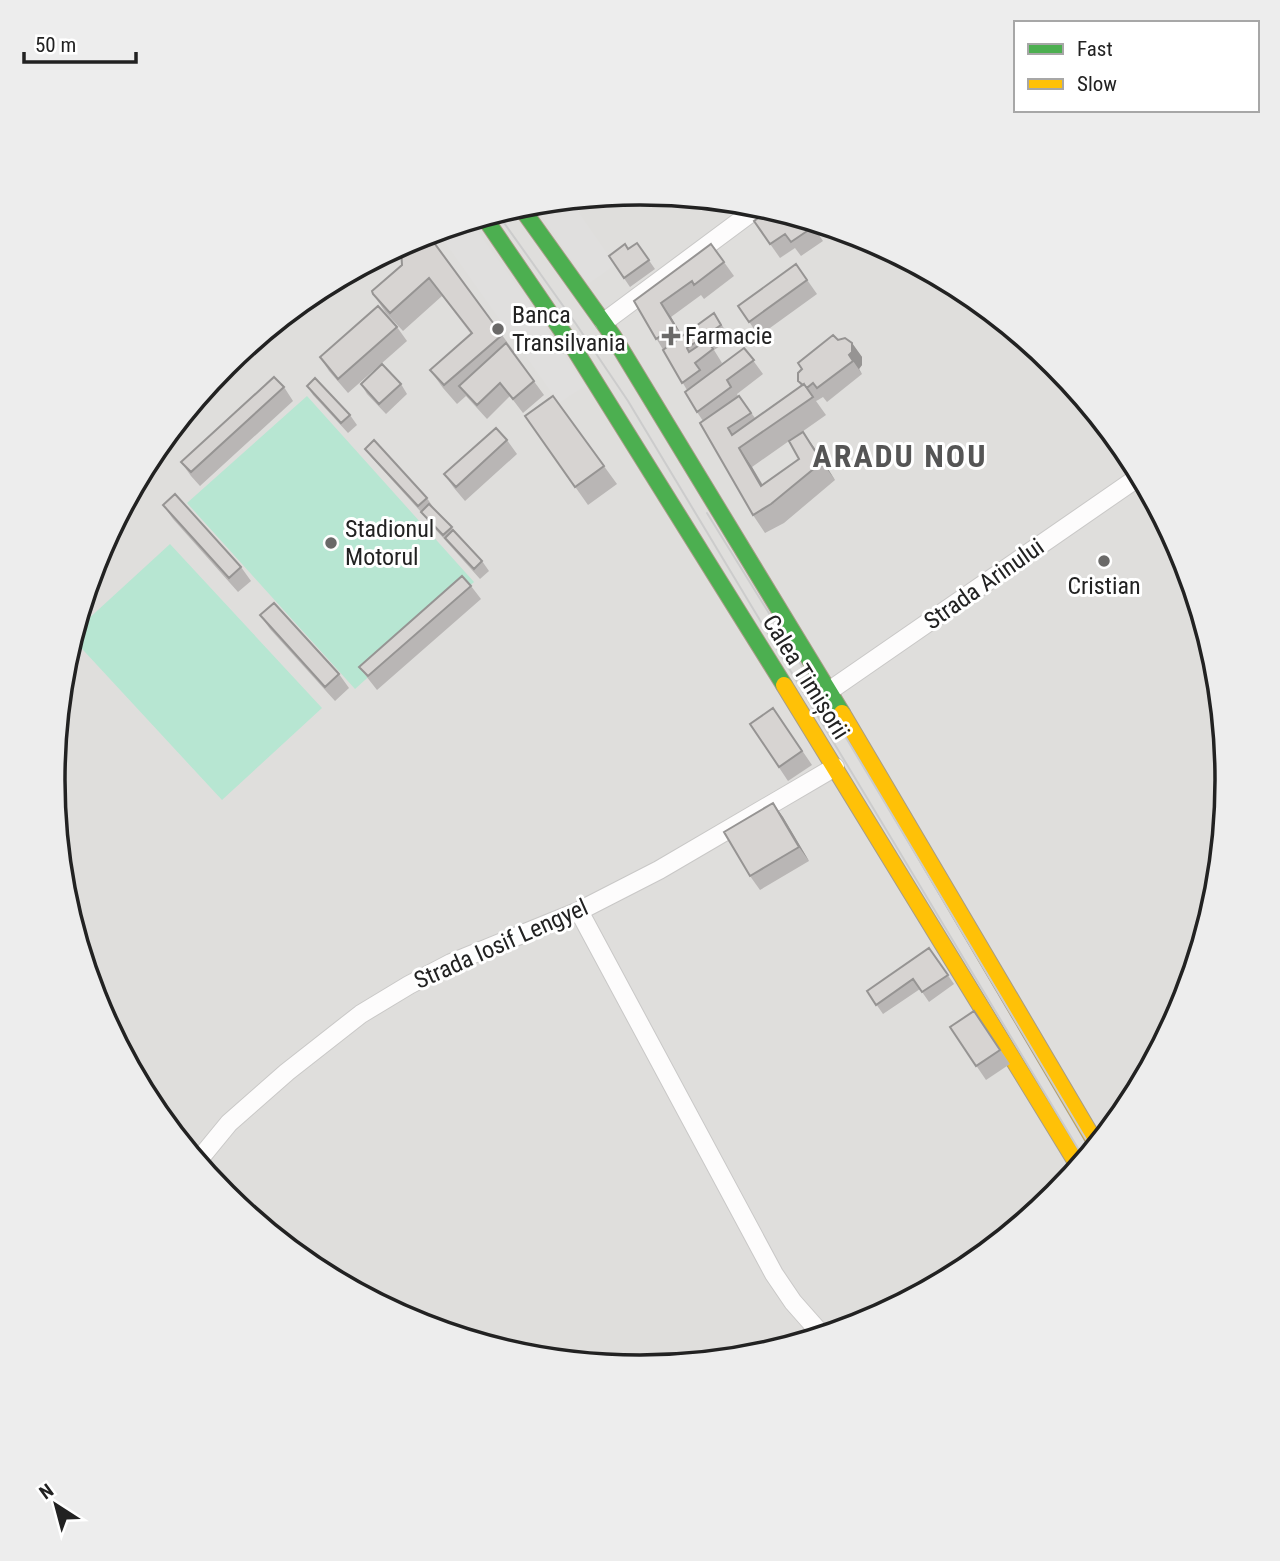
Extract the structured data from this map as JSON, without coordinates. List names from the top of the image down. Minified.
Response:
{"streets":{"main road":["Calea Timișorii"],"street":["Strada Arinului","Strada Iosif Lengyel"]},"crossings":[["Strada Arinului","Calea Timișorii"],["Calea Timișorii","Strada Iosif Lengyel"]],"districts":["ARADU NOU"],"places":{"other":["Banca Transilvania","Stadionul Motorul","Cristian"],"health":["Farmacie"]},"legend":["Fast","Slow"],"scale_bar":"50 m","north":"top left"}
